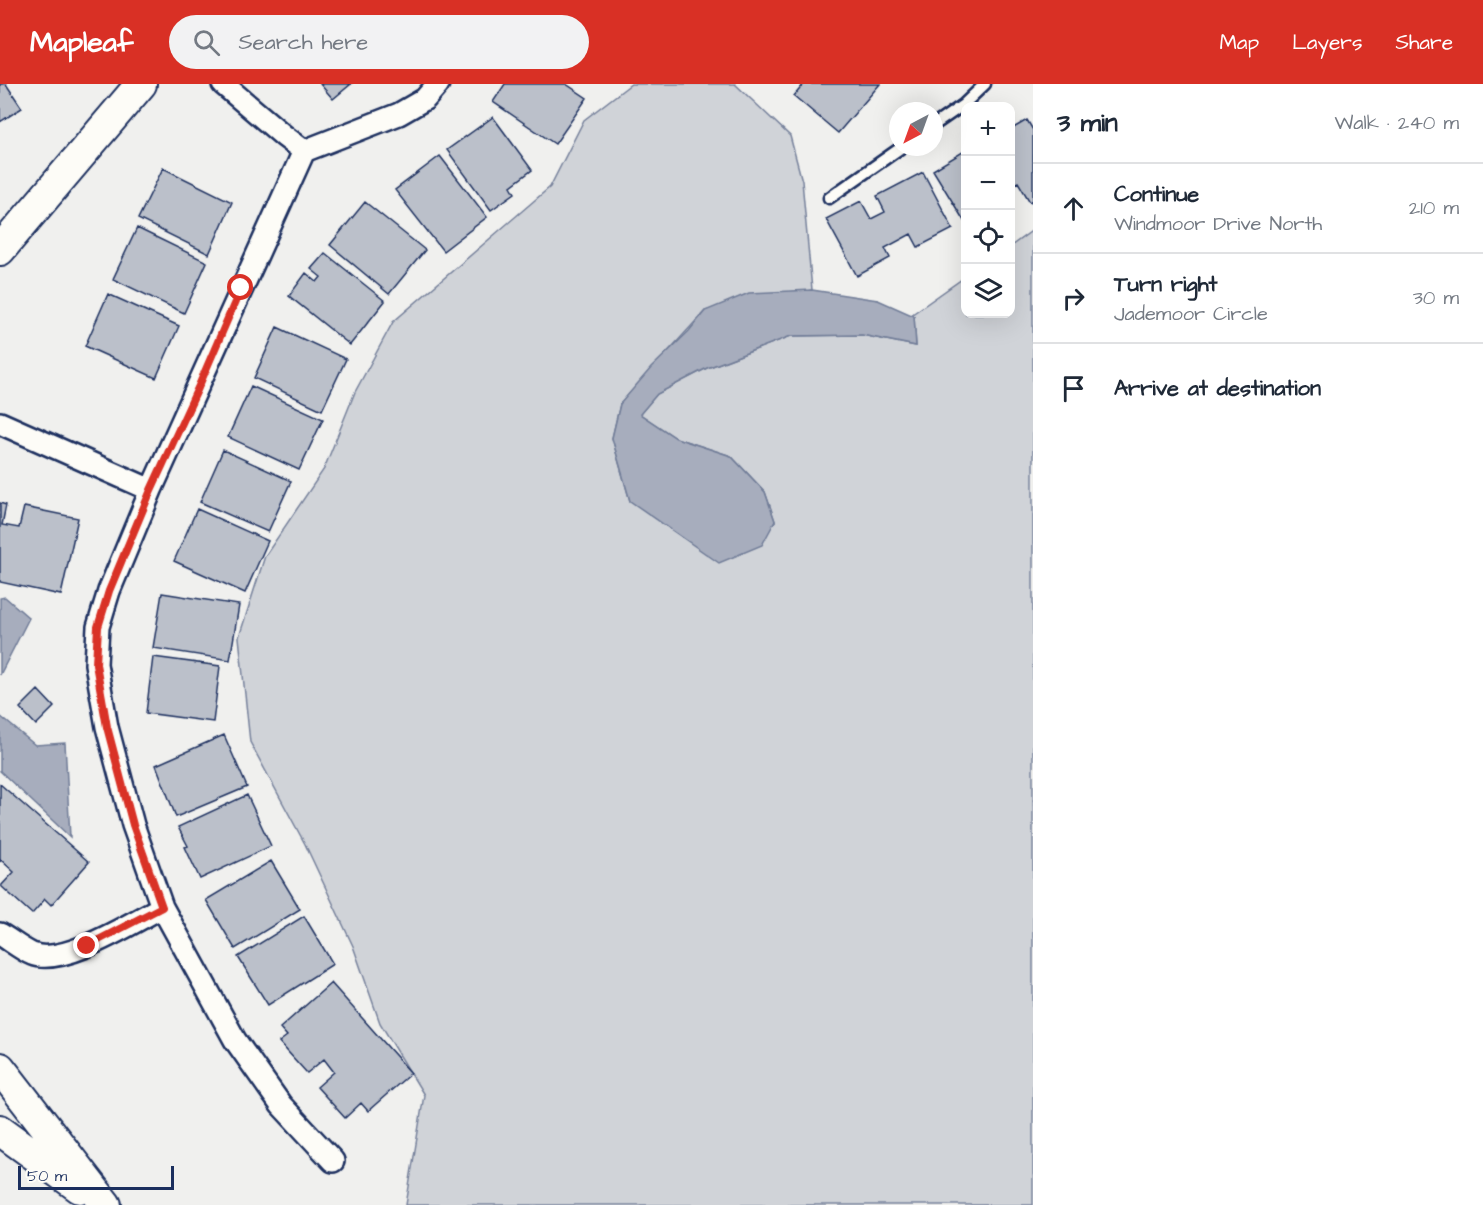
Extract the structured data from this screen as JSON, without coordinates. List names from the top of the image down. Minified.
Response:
{"scale_bar":"50 m","north":"bottom left","page":{"header":"Mapleaf","search":"Search here","nav":["Map","Layers","Share"],"heading":["3 min","Walk · 240 m"],"map_buttons":["+","−"],"list":[["Continue","Windmoor Drive North","210 m"],["Turn right","Jademoor Circle","30 m"],"Arrive at destination"],"scale":"50 m"}}
